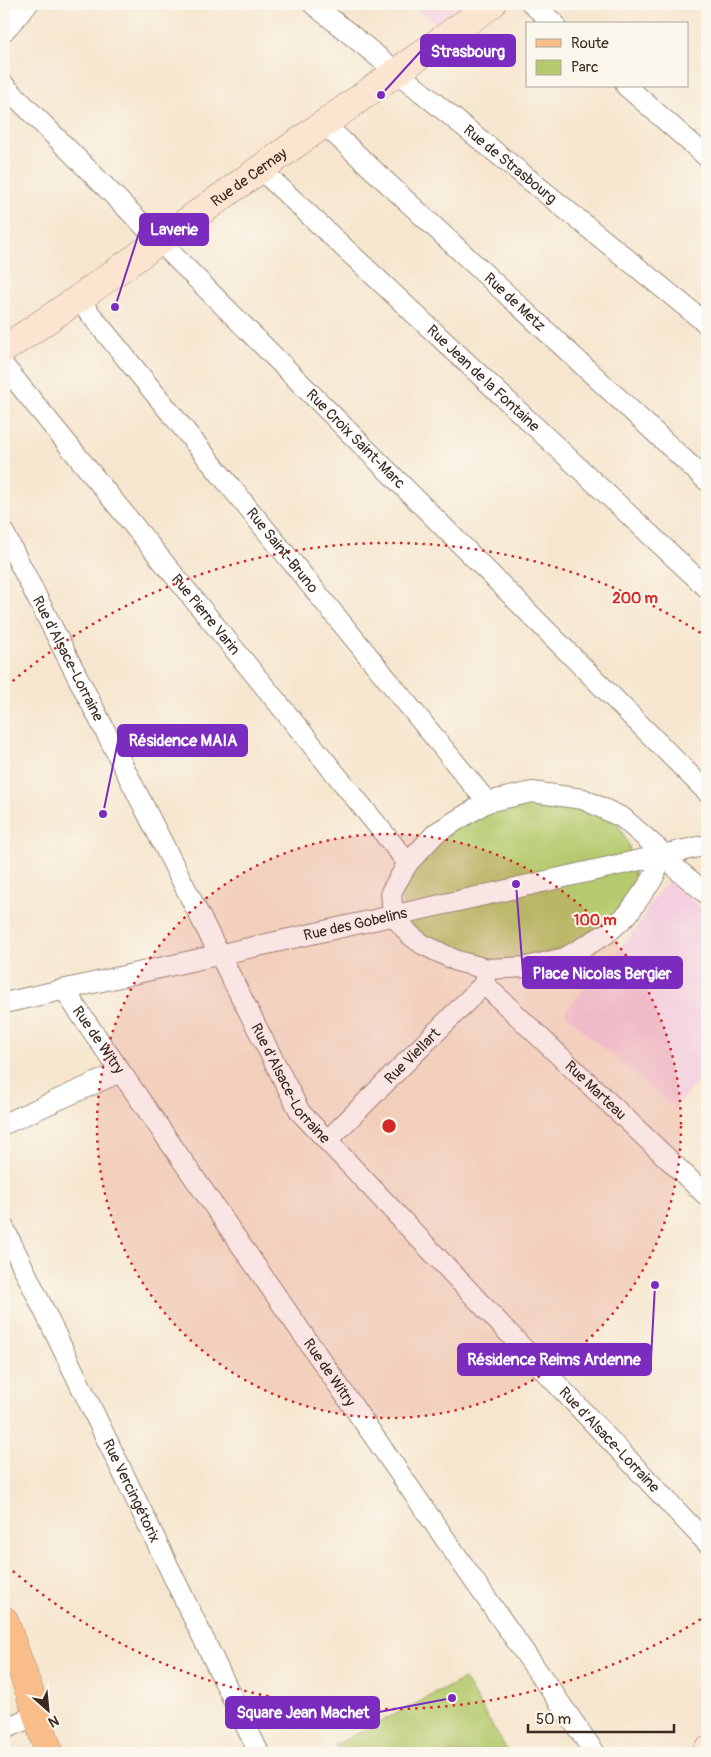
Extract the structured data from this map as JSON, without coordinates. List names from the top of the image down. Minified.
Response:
{"streets":{"main road":["Rue de Cernay"],"street":["Rue de Strasbourg","Rue de Metz","Rue Jean de la Fontaine","Rue Croix Saint-Marc","Rue Saint-Bruno","Rue Pierre Varin","Rue d'Alsace-Lorraine","Rue des Gobelins","Rue de Witry","Rue Viellart","Rue Marteau","Rue Vercingétorix"]},"crossings":[["Rue de Strasbourg","Rue de Cernay"],["Rue de Cernay","Rue de Metz"],["Rue de Cernay","Rue Jean de la Fontaine"],["Rue de Cernay","Rue Croix Saint-Marc"],["Rue de Cernay","Rue Saint-Bruno"],["Rue d'Alsace-Lorraine","Rue des Gobelins"],["Rue d'Alsace-Lorraine","Rue Viellart"],["Rue des Gobelins","Rue de Witry"],["Rue Viellart","Rue Marteau"]],"places":["Strasbourg","Laverie","Résidence MAIA","Place Nicolas Bergier","Résidence Reims Ardenne","Square Jean Machet"],"legend":["Route","Parc"],"scale_bar":"50 m","north":"bottom right","rings":["200 m","100 m"]}
